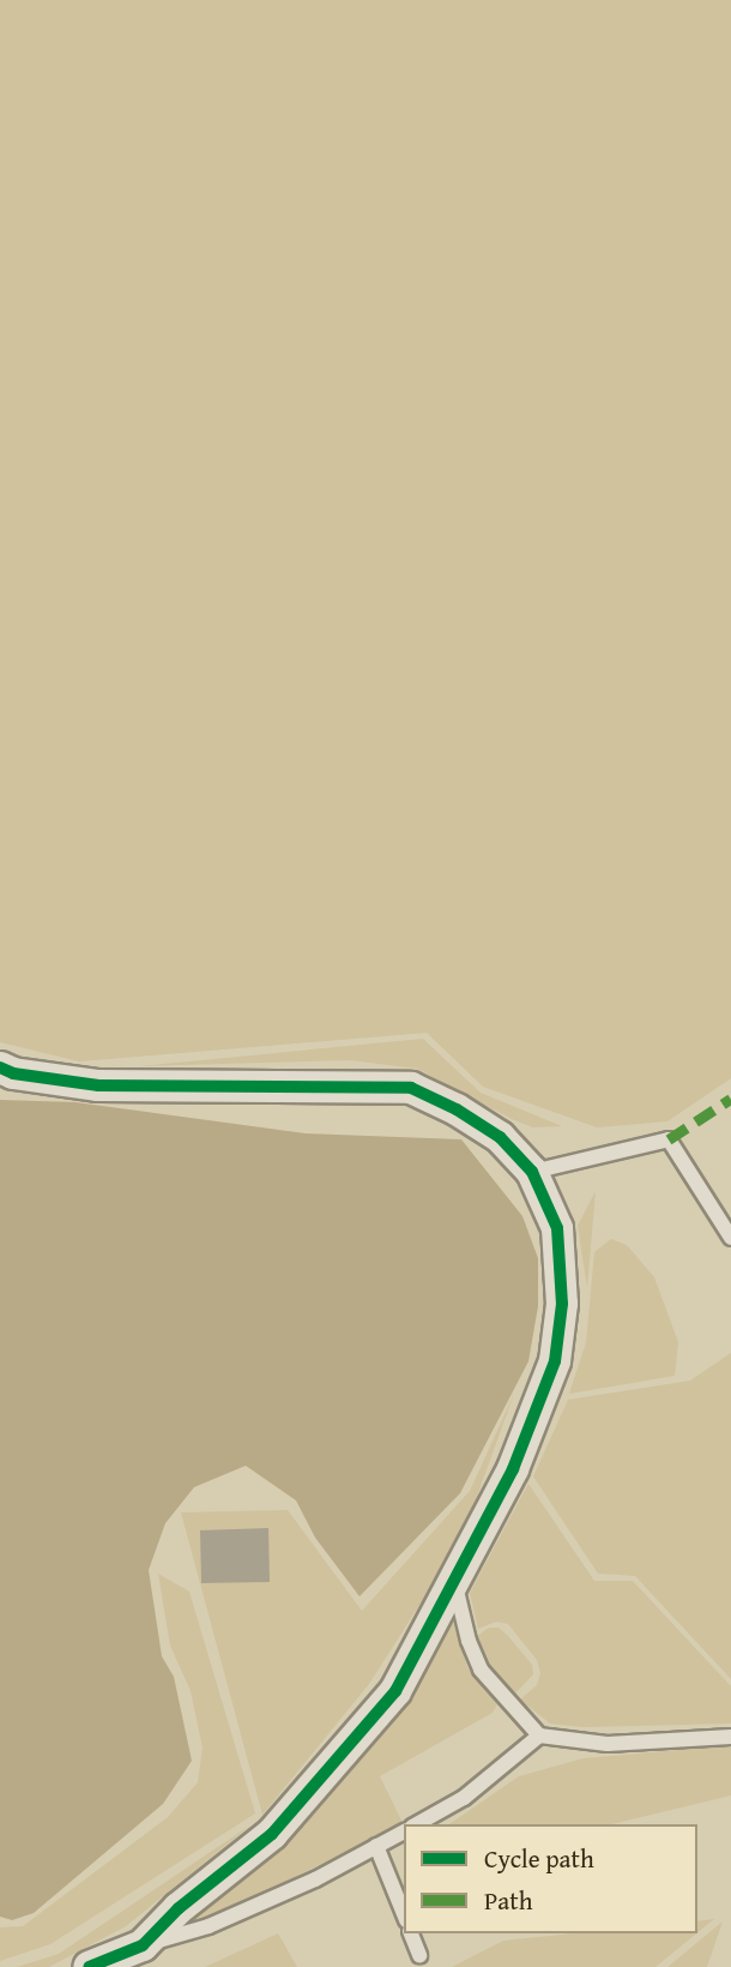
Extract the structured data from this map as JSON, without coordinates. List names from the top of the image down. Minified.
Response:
{"legend":["Cycle path","Path"]}
